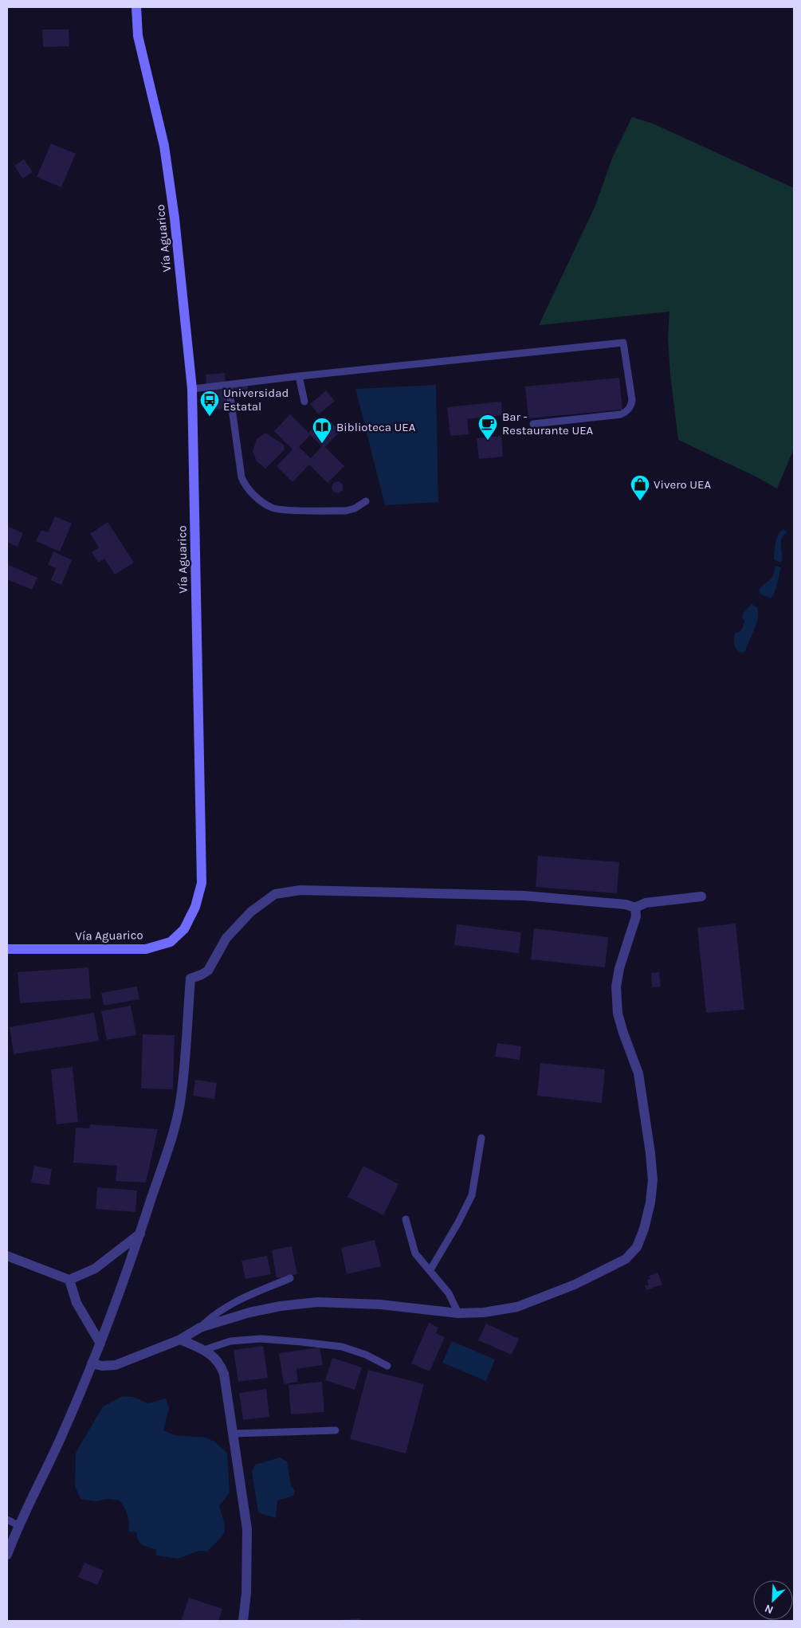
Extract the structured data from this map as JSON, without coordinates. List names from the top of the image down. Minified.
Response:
{"streets":{"street":["Vía Aguarico"]},"places":{"bus stop":["Universidad Estatal"],"cafe":["Bar - Restaurante UEA"],"library":["Biblioteca UEA"],"shop":["Vivero UEA"]},"north":"bottom left"}
